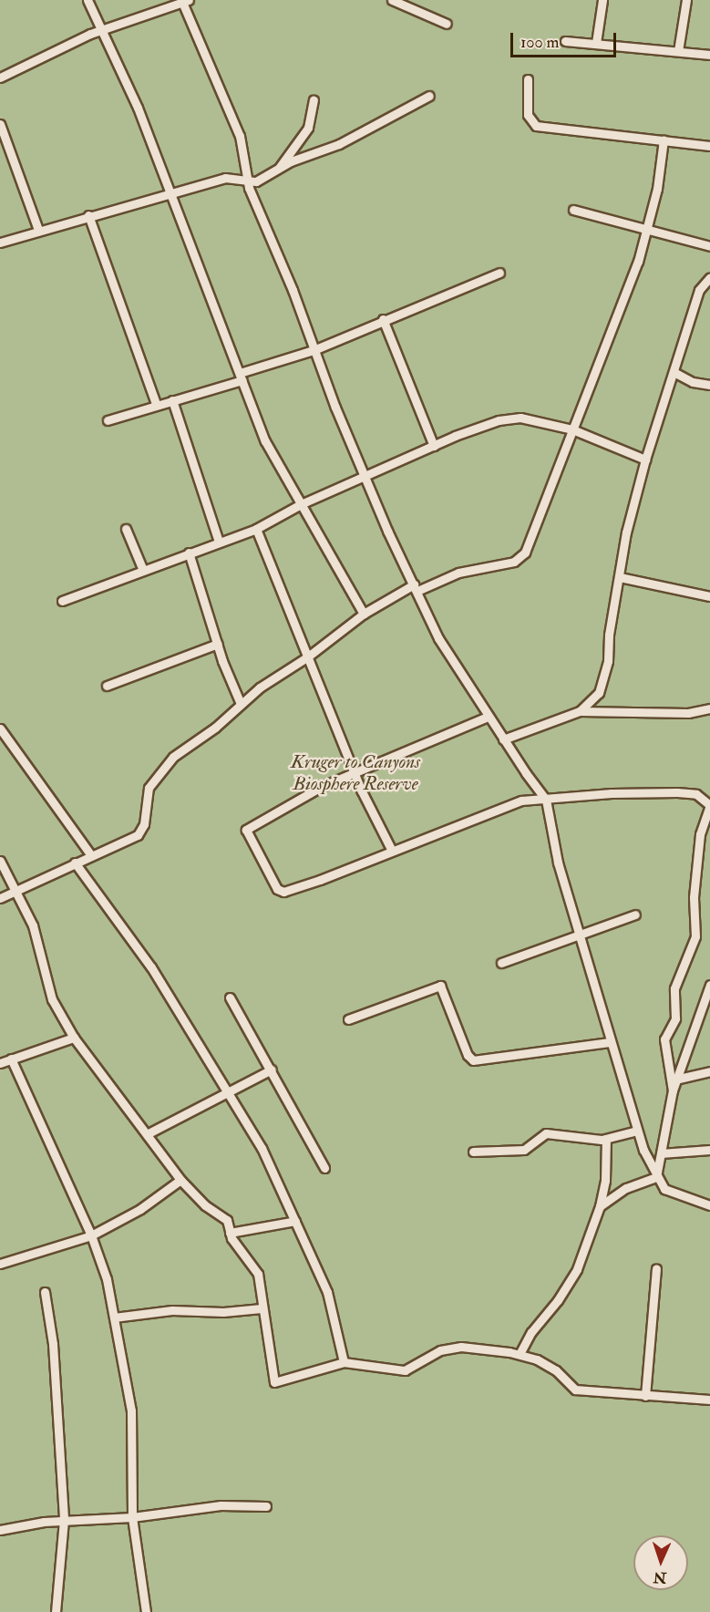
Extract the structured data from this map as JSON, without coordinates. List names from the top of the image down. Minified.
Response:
{"parks":["Kruger to Canyons Biosphere Reserve"],"scale_bar":"100 m","north":"bottom"}
